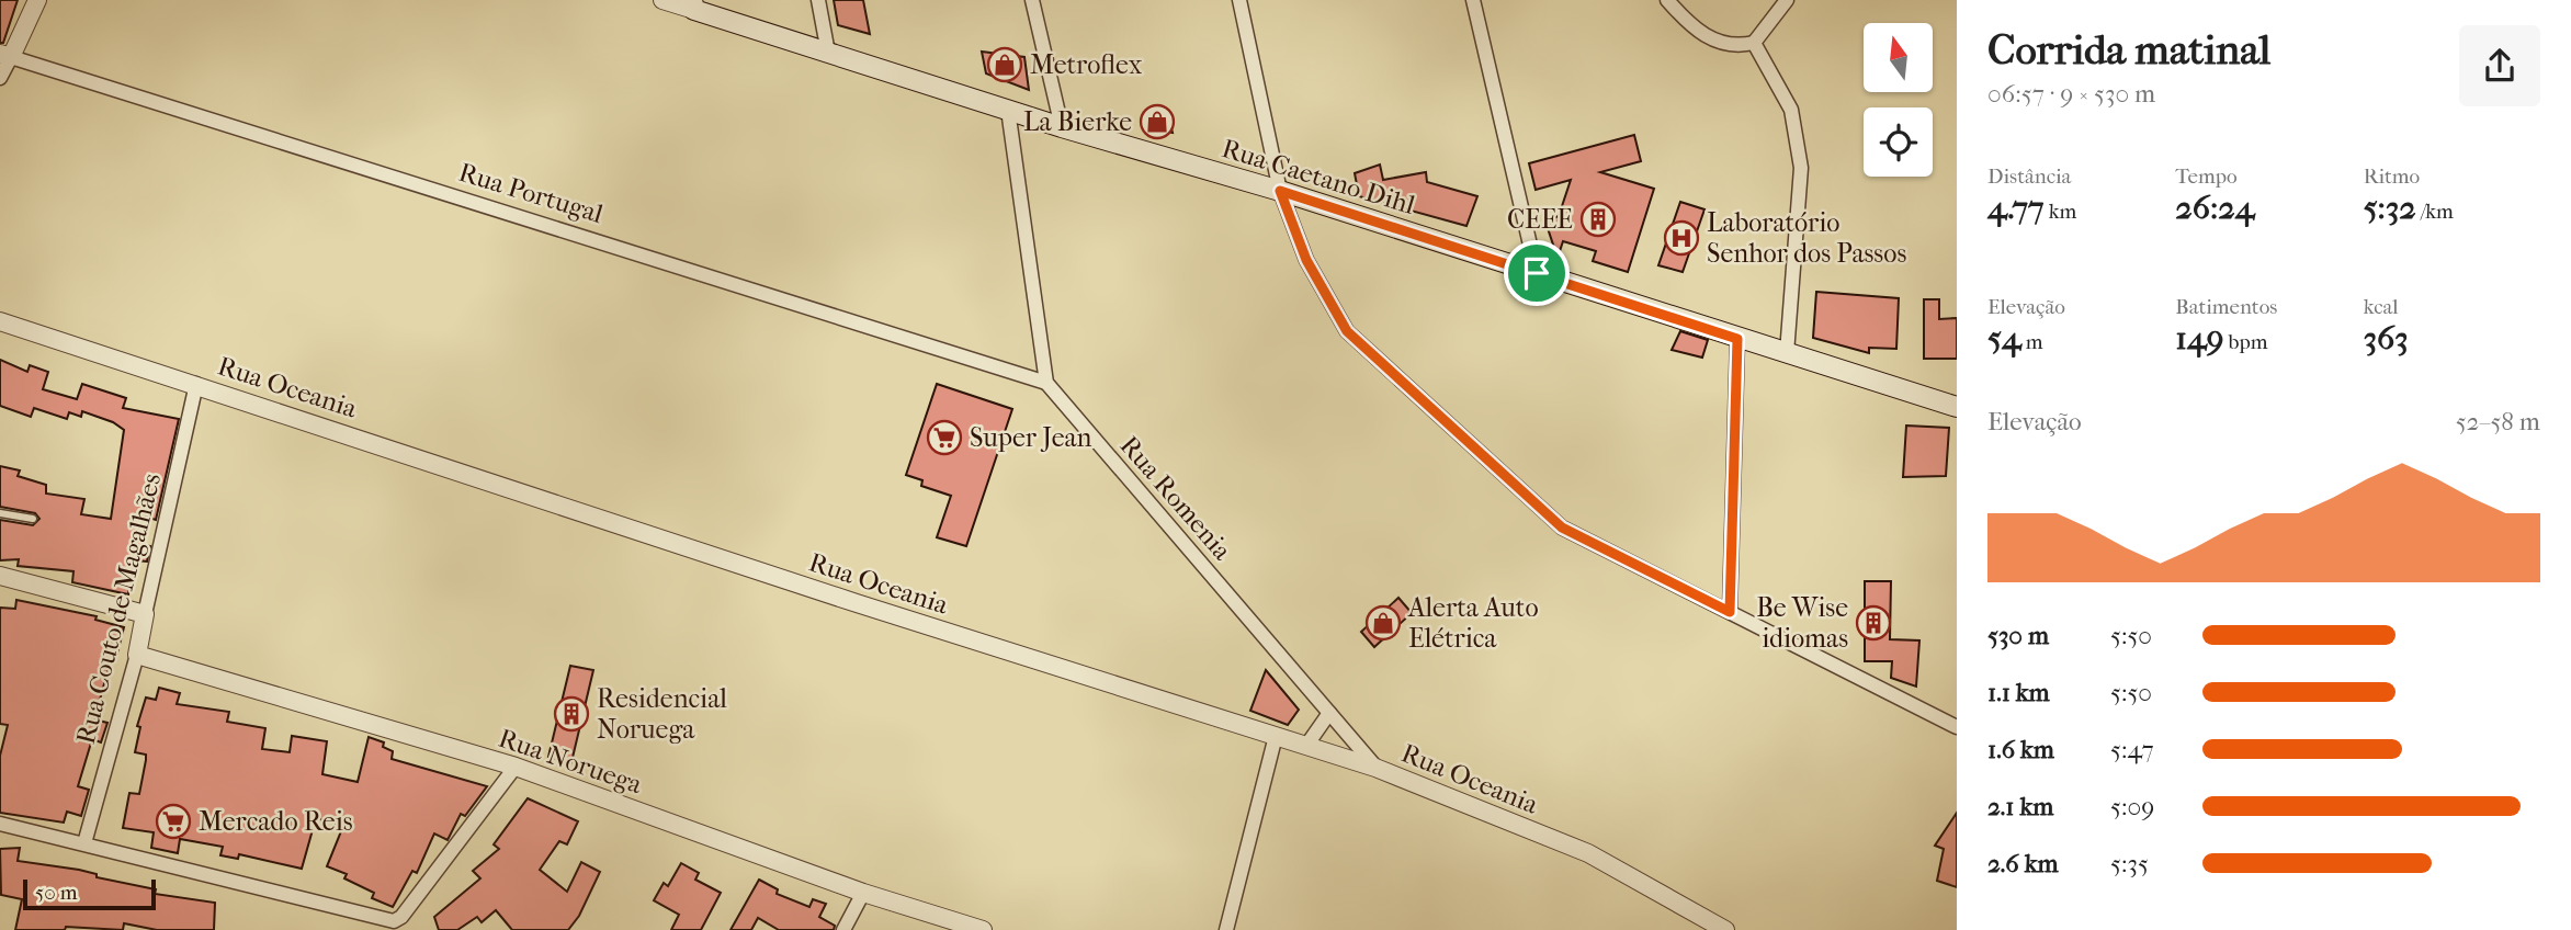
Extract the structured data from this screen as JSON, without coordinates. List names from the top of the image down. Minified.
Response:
{"streets":{"main road":["Rua Caetano Dihl"],"street":["Rua Portugal","Rua Oceania","Rua Romenia","Rua Couto de Magalhães","Rua Noruega"]},"crossings":[["Rua Portugal","Rua Romenia"],["Rua Oceania","Rua Romenia"],["Rua Oceania","Rua Couto de Magalhães"],["Rua Couto de Magalhães","Rua Noruega"]],"places":{"shop":["Metroflex","La Bierke","Alerta Auto Elétrica"],"building":["CEEE","Be Wise idiomas","Residencial Noruega"],"hospital":["Laboratório Senhor dos Passos"],"supermarket":["Super Jean","Mercado Reis"]},"scale_bar":"50 m","north":"top","page":{"heading":["Corrida matinal","06:57 · 9 × 530 m"],"stats":[["Distância","4.77 km"],["Tempo","26:24"],["Ritmo","5:32 /km"],["Elevação","54 m"],["Batimentos","149 bpm"],["kcal","363"]],"chart":["Elevação","52–58 m"],"list":[{"name":"530 m","note":"5:50"},{"name":"1.1 km","note":"5:50"},{"name":"1.6 km","note":"5:47"},{"name":"2.1 km","note":"5:09"},{"name":"2.6 km","note":"5:35"}],"scale":"50 m"}}
